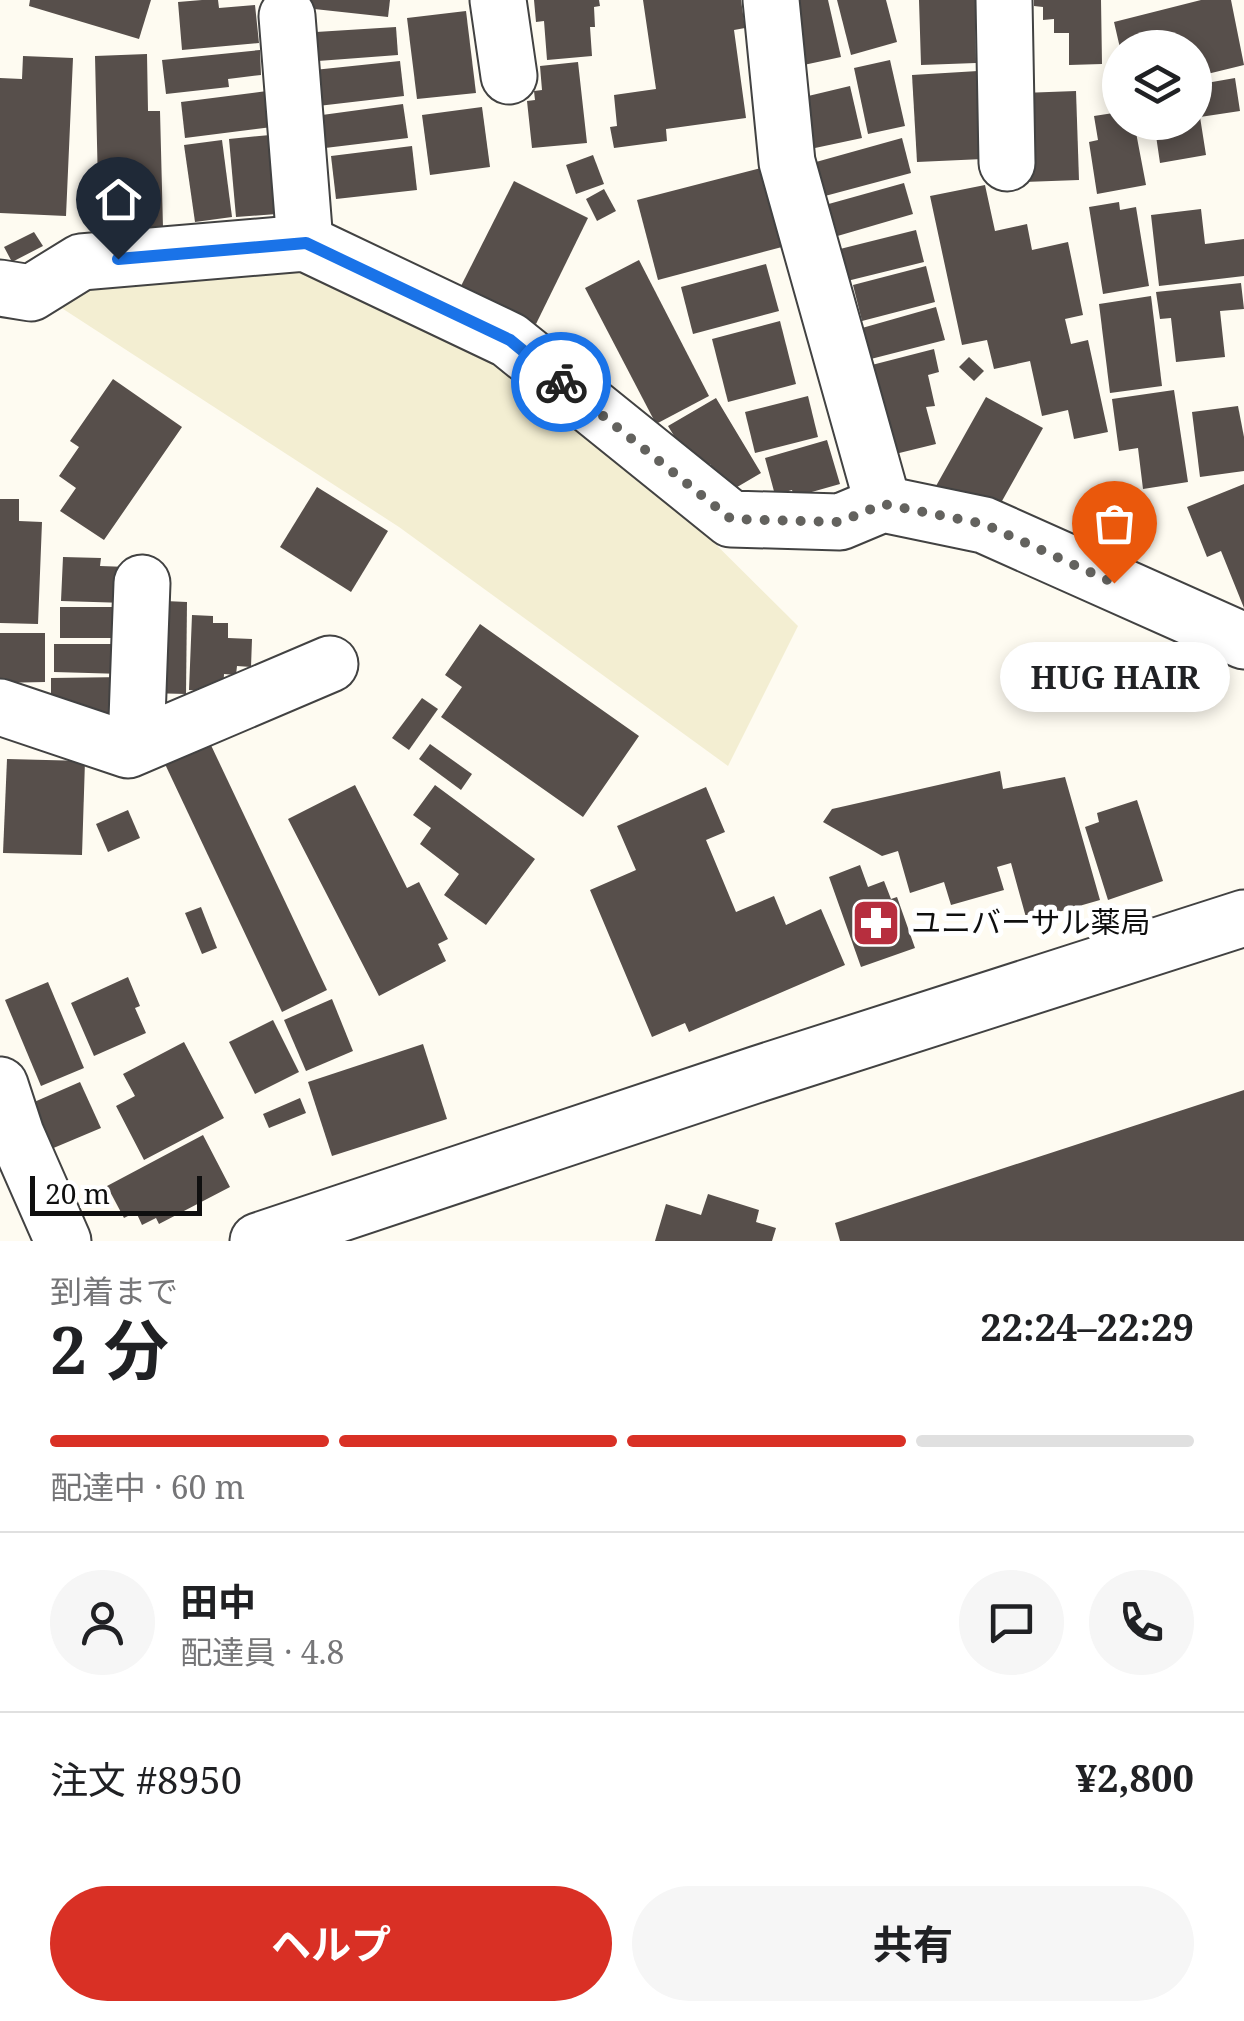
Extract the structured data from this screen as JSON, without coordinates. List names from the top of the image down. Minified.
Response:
{"places":{"other":["HUG HAIR"],"pharmacy":["ユニバーサル薬局"]},"scale_bar":"20 m","page":{"bubble":"HUG HAIR","scale":"20 m","heading":["2 分","到着まで","22:24–22:29"],"panel":["田中","配達員 · 4.8","注文 #8950","¥2,800"],"bar":"配達中 · 60 m","buttons":["ヘルプ","共有"]}}
